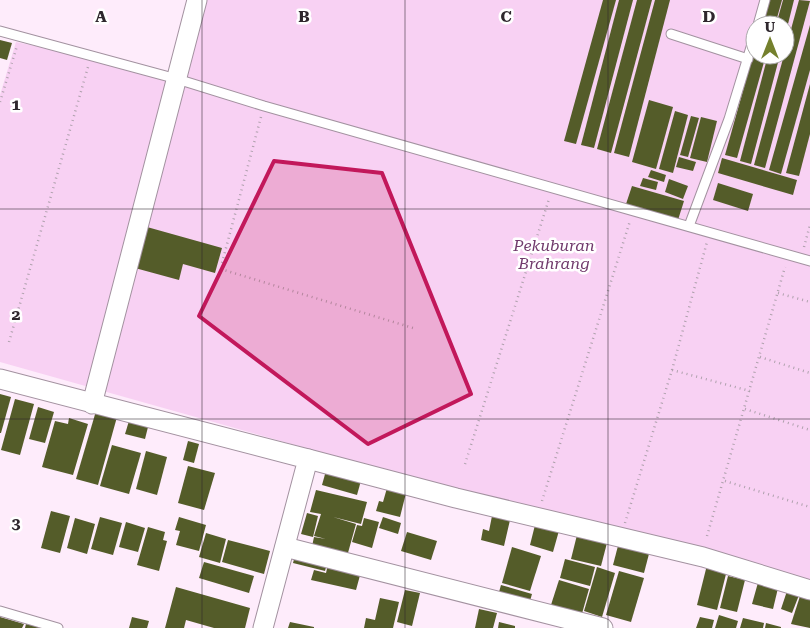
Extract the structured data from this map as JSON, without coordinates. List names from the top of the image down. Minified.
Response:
{"parks":["Pekuburan Brahrang"],"north":"top","grid":{"columns":["A","B","C","D"],"rows":["1","2","3"]}}
